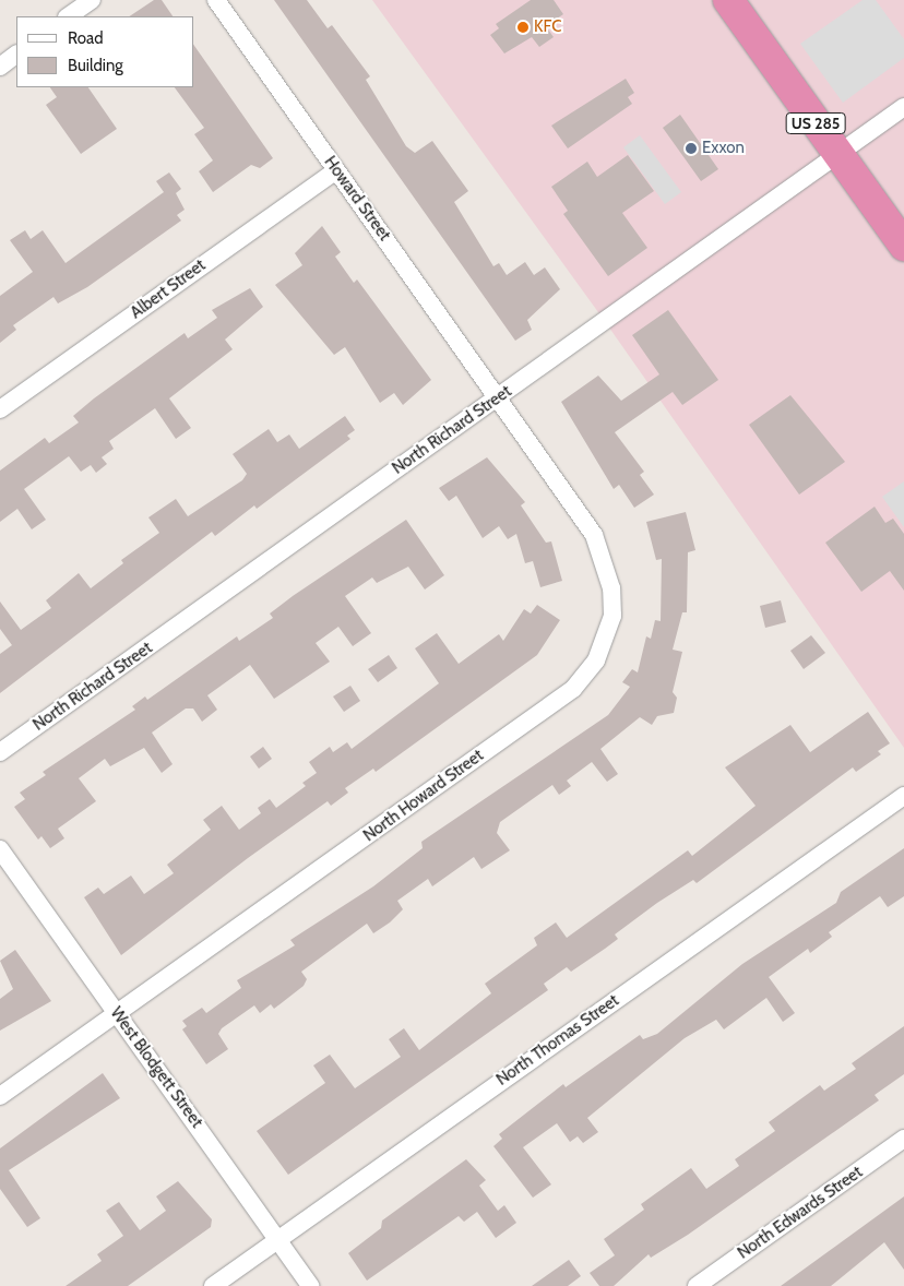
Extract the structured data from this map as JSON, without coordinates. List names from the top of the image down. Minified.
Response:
{"streets":{"highway":["US 285"],"street":["Howard Street","Albert Street","North Richard Street","North Howard Street","North Thomas Street","West Blodgett Street","North Edwards Street"]},"crossings":[["US 285","North Richard Street"],["Howard Street","Albert Street"],["Howard Street","North Richard Street"],["Howard Street","North Howard Street"],["North Richard Street","North Howard Street"],["North Howard Street","West Blodgett Street"],["North Thomas Street","West Blodgett Street"]],"places":["KFC","Exxon"],"legend":["Road","Building"]}
